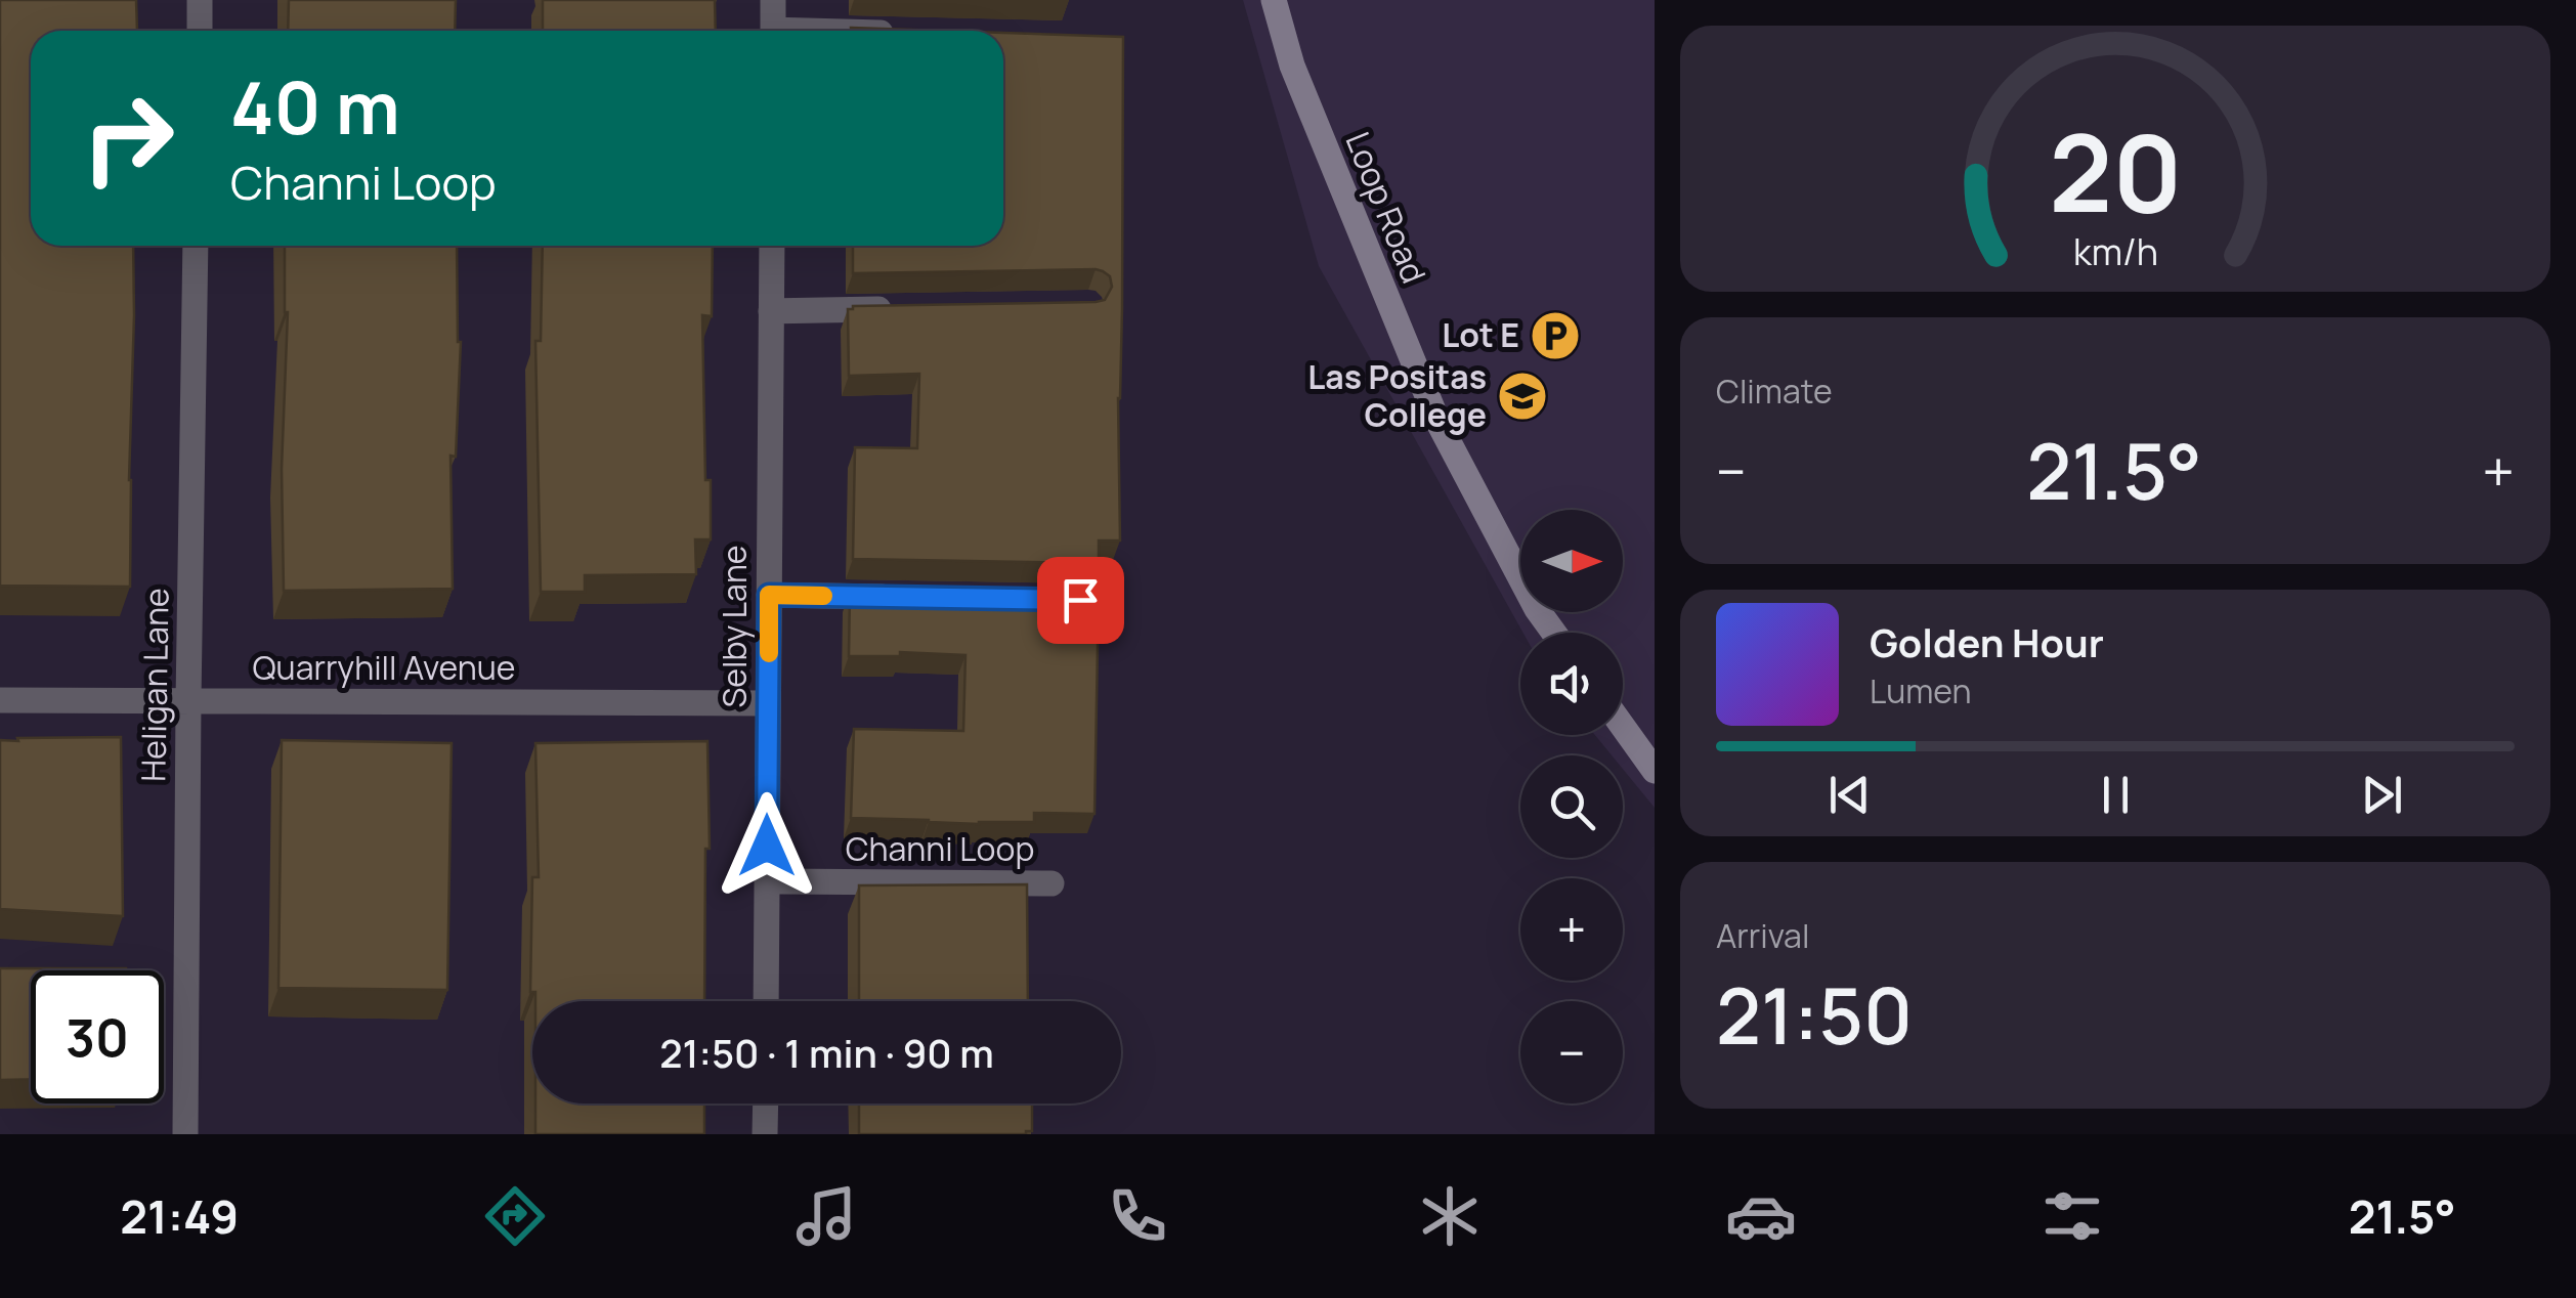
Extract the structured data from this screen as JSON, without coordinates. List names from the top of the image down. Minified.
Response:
{"streets":{"street":["Loop Road","Selby Lane","Quarryhill Avenue","Heligan Lane","Channi Loop"]},"crossings":[["Selby Lane","Quarryhill Avenue"],["Selby Lane","Channi Loop"],["Quarryhill Avenue","Heligan Lane"]],"places":{"parking":["Lot E"],"school or university":["Las Positas College"]},"north":"right","page":{"turn":["40 m","Channi Loop"],"tile":["Climate",["Arrival","21:50"]],"heat":["−","21.5°","+"],"map_buttons":["+","−"],"song":["Golden Hour","Lumen"],"limit":"30","trip":"21:50 · 1 min · 90 m","tabs":["21:49","21.5°"],"gauge":["20","km/h"]}}
